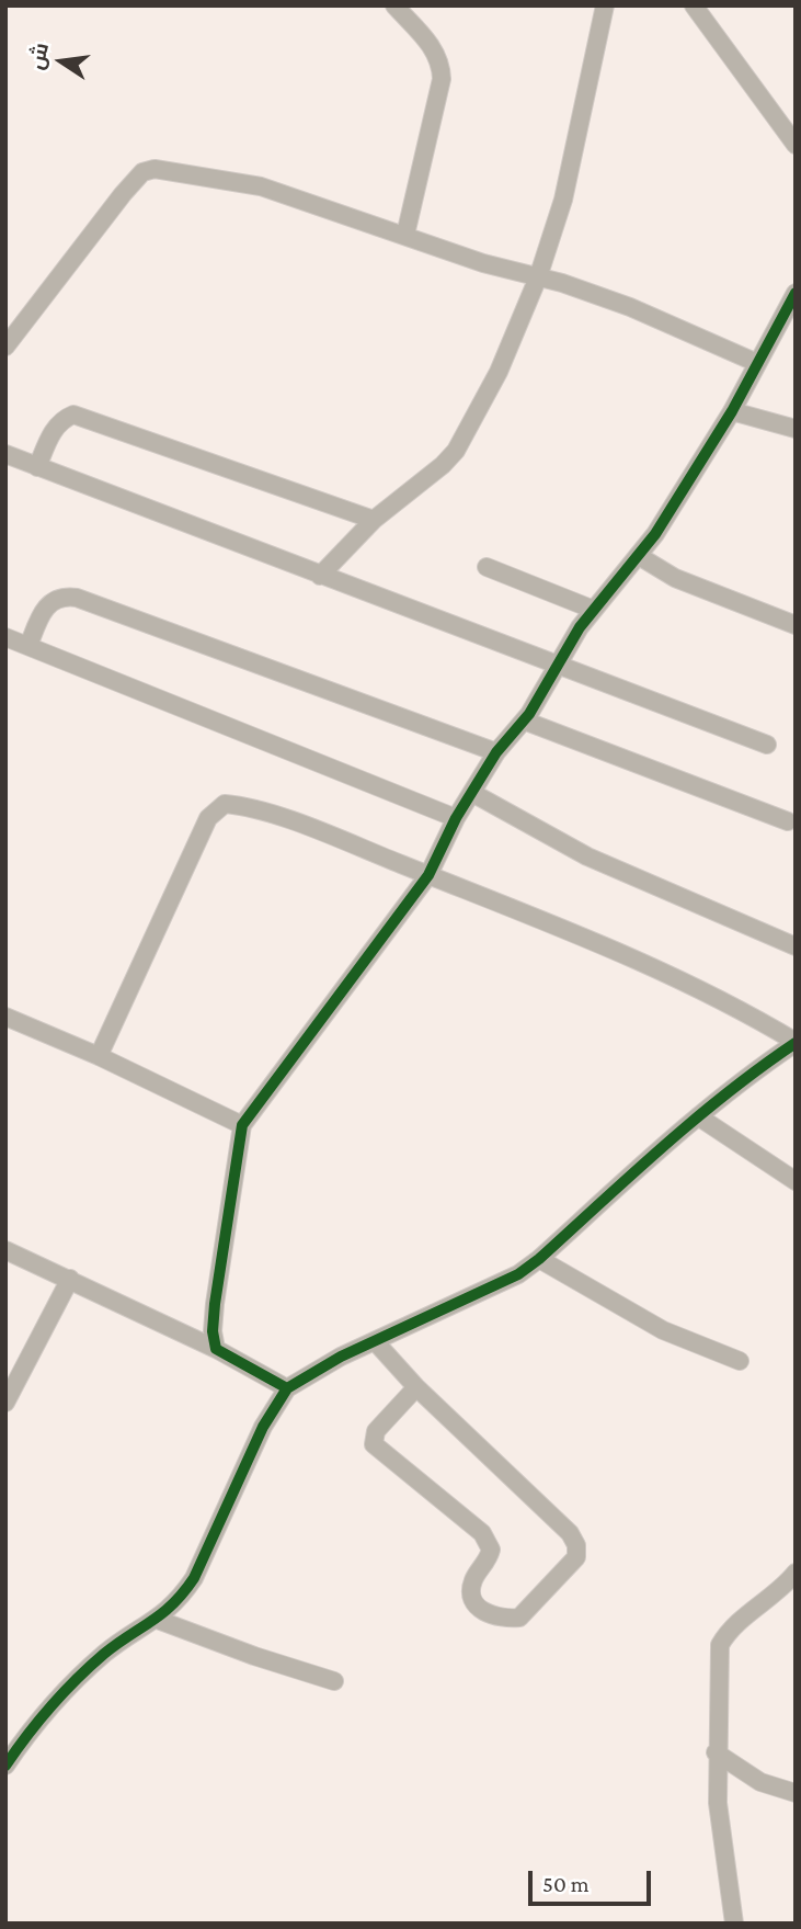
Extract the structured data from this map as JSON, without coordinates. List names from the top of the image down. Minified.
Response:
{"scale_bar":"50 m","north":"left"}
